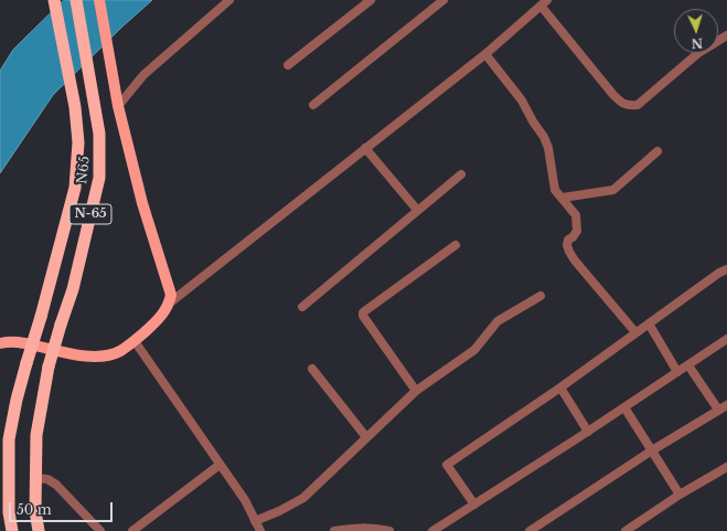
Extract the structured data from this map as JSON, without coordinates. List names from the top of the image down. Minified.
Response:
{"streets":{"highway":["N65","N-65"]},"crossings":[["N65","N-65"]],"scale_bar":"50 m","north":"bottom"}
